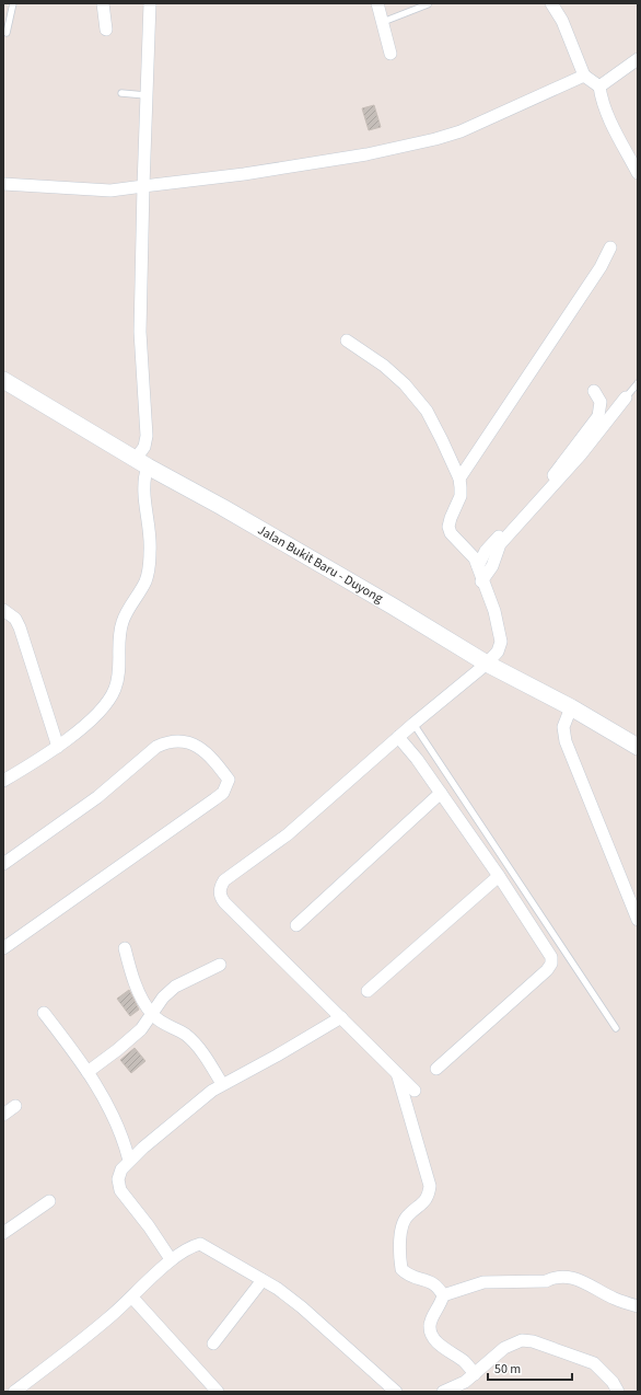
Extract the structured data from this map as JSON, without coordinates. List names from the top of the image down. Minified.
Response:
{"streets":{"main road":["Jalan Bukit Baru - Duyong"]},"scale_bar":"50 m"}
